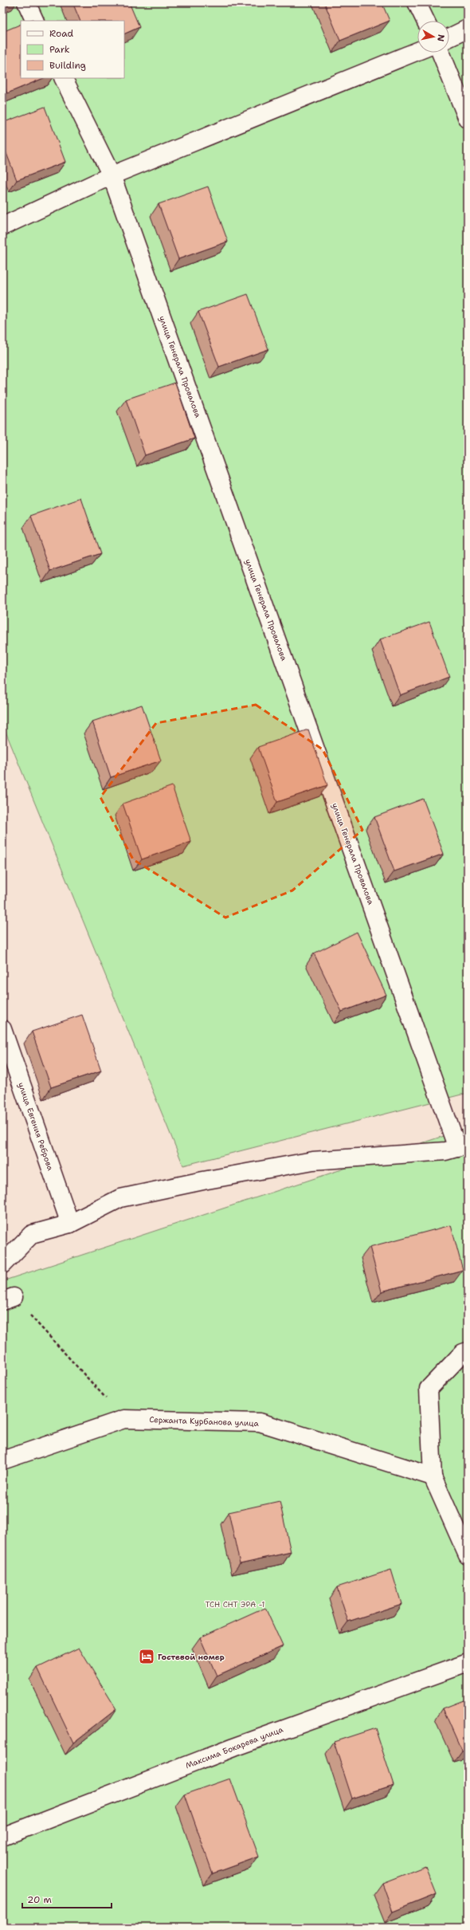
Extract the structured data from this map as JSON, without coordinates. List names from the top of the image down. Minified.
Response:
{"streets":{"street":["улица Генерала Провалова","улица Евгения Реброва","Сержанта Курбанова улица","Максима Бокарева улица"]},"parks":["ТСН СНТ ЭРА -1"],"places":{"hotel":["Гостевой номер"]},"legend":["Road","Park","Building"],"scale_bar":"20 m","north":"right"}
